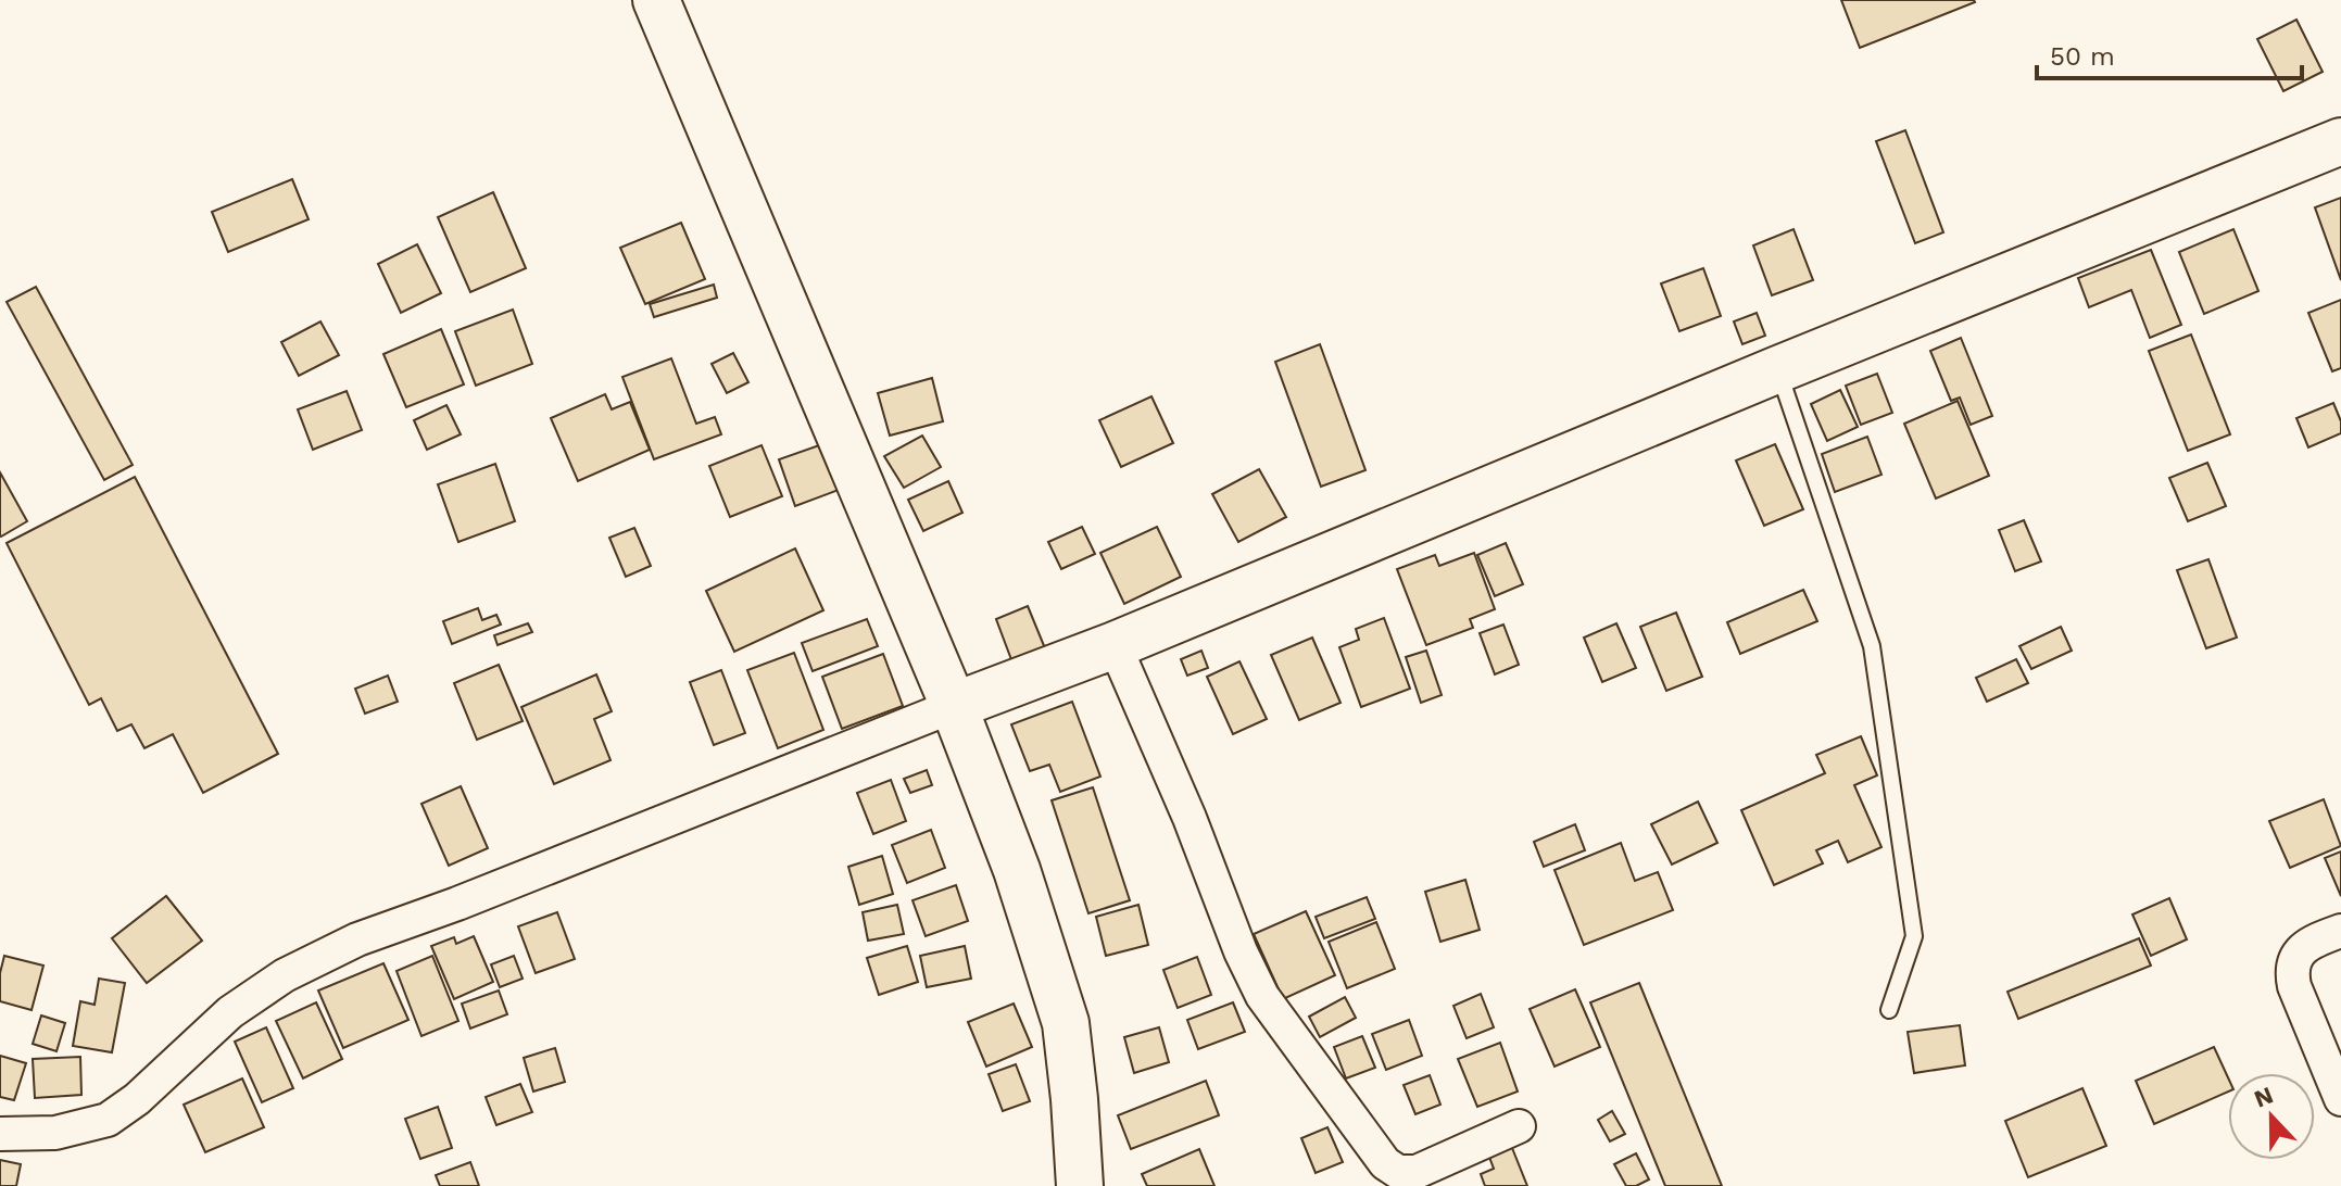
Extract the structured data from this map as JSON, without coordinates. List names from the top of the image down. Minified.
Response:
{"scale_bar":"50 m","north":"top"}
